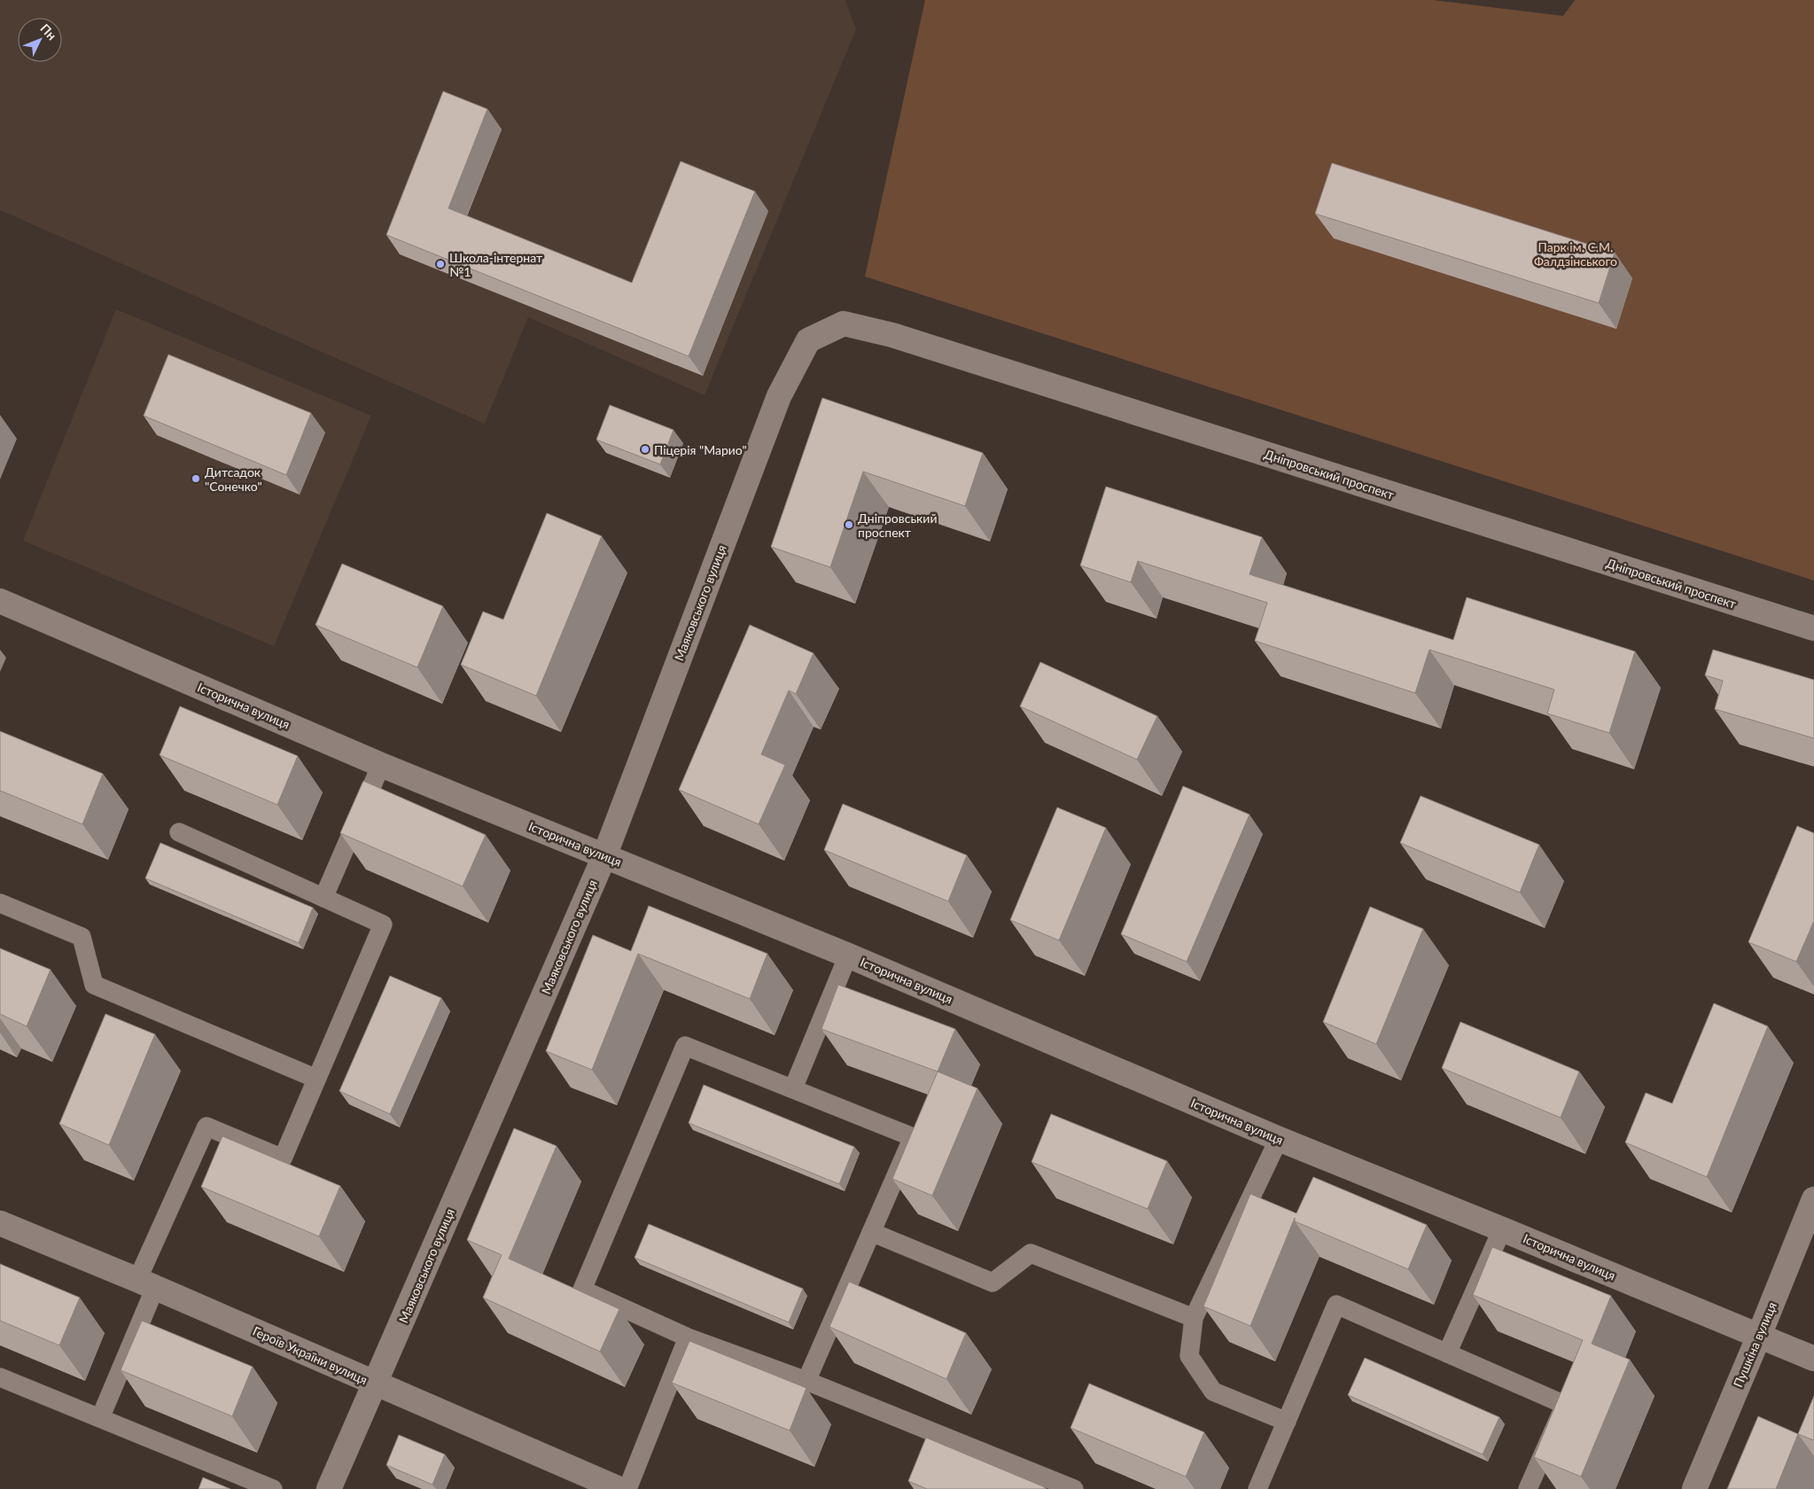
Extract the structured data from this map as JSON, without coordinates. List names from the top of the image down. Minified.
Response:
{"streets":{"street":["Дніпровський проспект","Маяковського вулиця","Історична вулиця","Пушкіна вулиця","Героїв України вулиця"]},"crossings":[["Дніпровський проспект","Маяковського вулиця"],["Маяковського вулиця","Історична вулиця"],["Маяковського вулиця","Героїв України вулиця"],["Історична вулиця","Пушкіна вулиця"]],"parks":["Парк ім. С.М. Фалдзінського"],"places":["Школа-інтернат №1","Піцерія \"Марио\"","Дитсадок \"Сонечко\"","Дніпровський проспект"],"north":"top right"}
